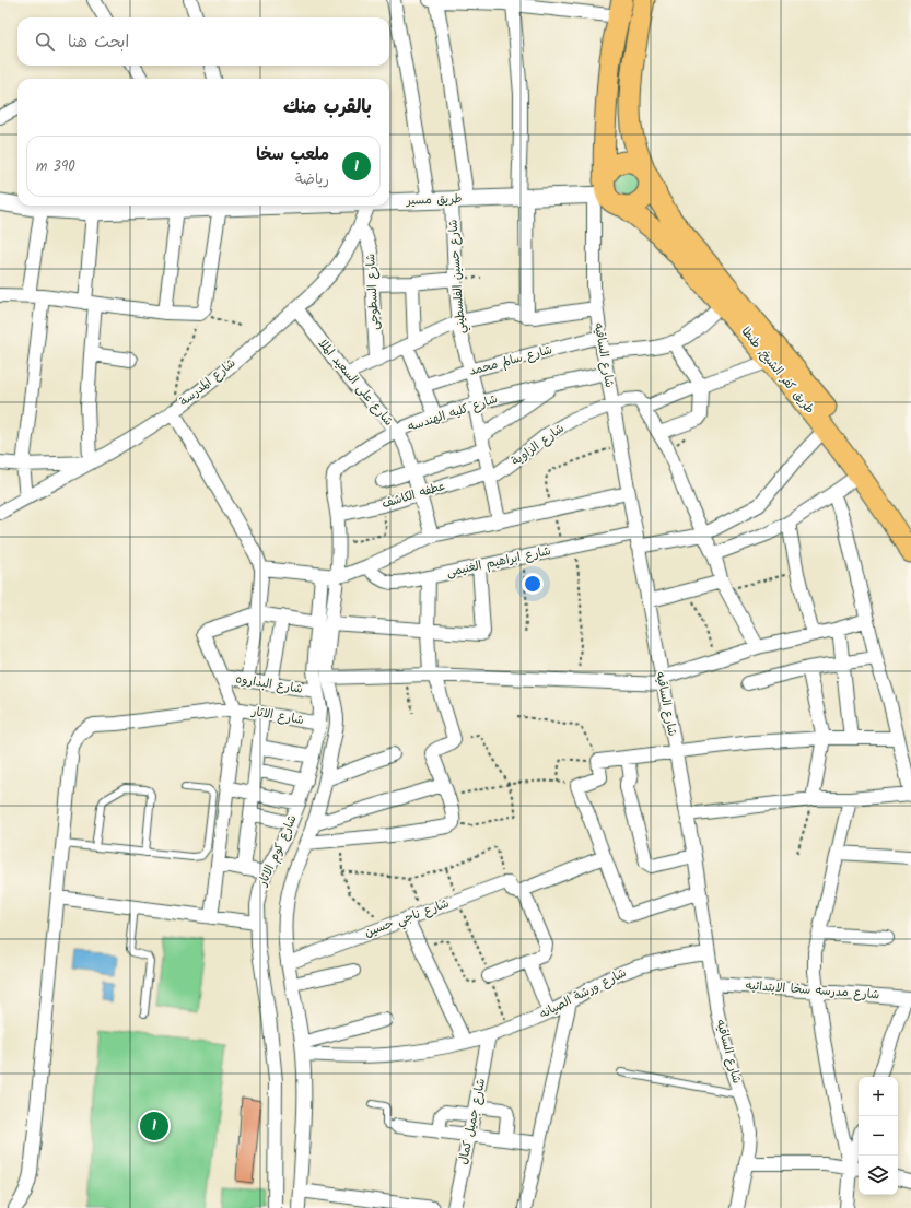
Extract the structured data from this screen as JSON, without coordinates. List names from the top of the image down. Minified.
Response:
{"streets":{"main road":["طريق كفر الشيخ, طنطا"],"street":["طريق مسير","شارع حسين الفلسطيني","شارع السطوحى","شارع الساقيه","شارع سالم محمد","شارع المدرسة","شارع على السعيد الملا","شارع كليه الهندسه","شارع الزاوية","عطفه الكاشف","شارع ابراهيم الغنيمى","شارع البداروه","شارع الاثار","شارع كوم الاثار","شارع ناجي حسين","شارع مدرسه سخا الابتدائيه","شارع ورشة الصيانه","شارع جميل كمال"]},"crossings":[["طريق مسير","شارع حسين الفلسطيني"],["طريق مسير","شارع الساقيه"],["طريق مسير","طريق كفر الشيخ, طنطا"],["شارع حسين الفلسطيني","شارع سالم محمد"],["شارع حسين الفلسطيني","شارع كليه الهندسه"],["شارع حسين الفلسطيني","شارع الزاوية"],["شارع حسين الفلسطيني","عطفه الكاشف"],["شارع السطوحى","شارع المدرسة"],["شارع الساقيه","شارع سالم محمد"],["شارع الساقيه","طريق كفر الشيخ, طنطا"],["شارع الساقيه","شارع كليه الهندسه"],["شارع الساقيه","شارع الزاوية"],["شارع الساقيه","شارع ابراهيم الغنيمى"],["شارع الساقيه","شارع مدرسه سخا الابتدائيه"],["شارع الساقيه","شارع ورشة الصيانه"],["شارع المدرسة","شارع على السعيد الملا"],["شارع على السعيد الملا","شارع كليه الهندسه"],["شارع على السعيد الملا","عطفه الكاشف"],["شارع كليه الهندسه","عطفه الكاشف"],["شارع كليه الهندسه","شارع كوم الاثار"],["شارع الزاوية","عطفه الكاشف"],["شارع البداروه","شارع كوم الاثار"],["شارع الاثار","شارع كوم الاثار"],["شارع كوم الاثار","شارع ناجي حسين"],["شارع كوم الاثار","شارع ورشة الصيانه"],["شارع ورشة الصيانه","شارع جميل كمال"]],"page":{"search":"ابحث هنا","heading":"بالقرب منك","list":[{"mark":"1","name":"ملعب سخا","note":"رياضة","value":"390 m"}],"map_buttons":["+","−"],"pins":"1"}}
